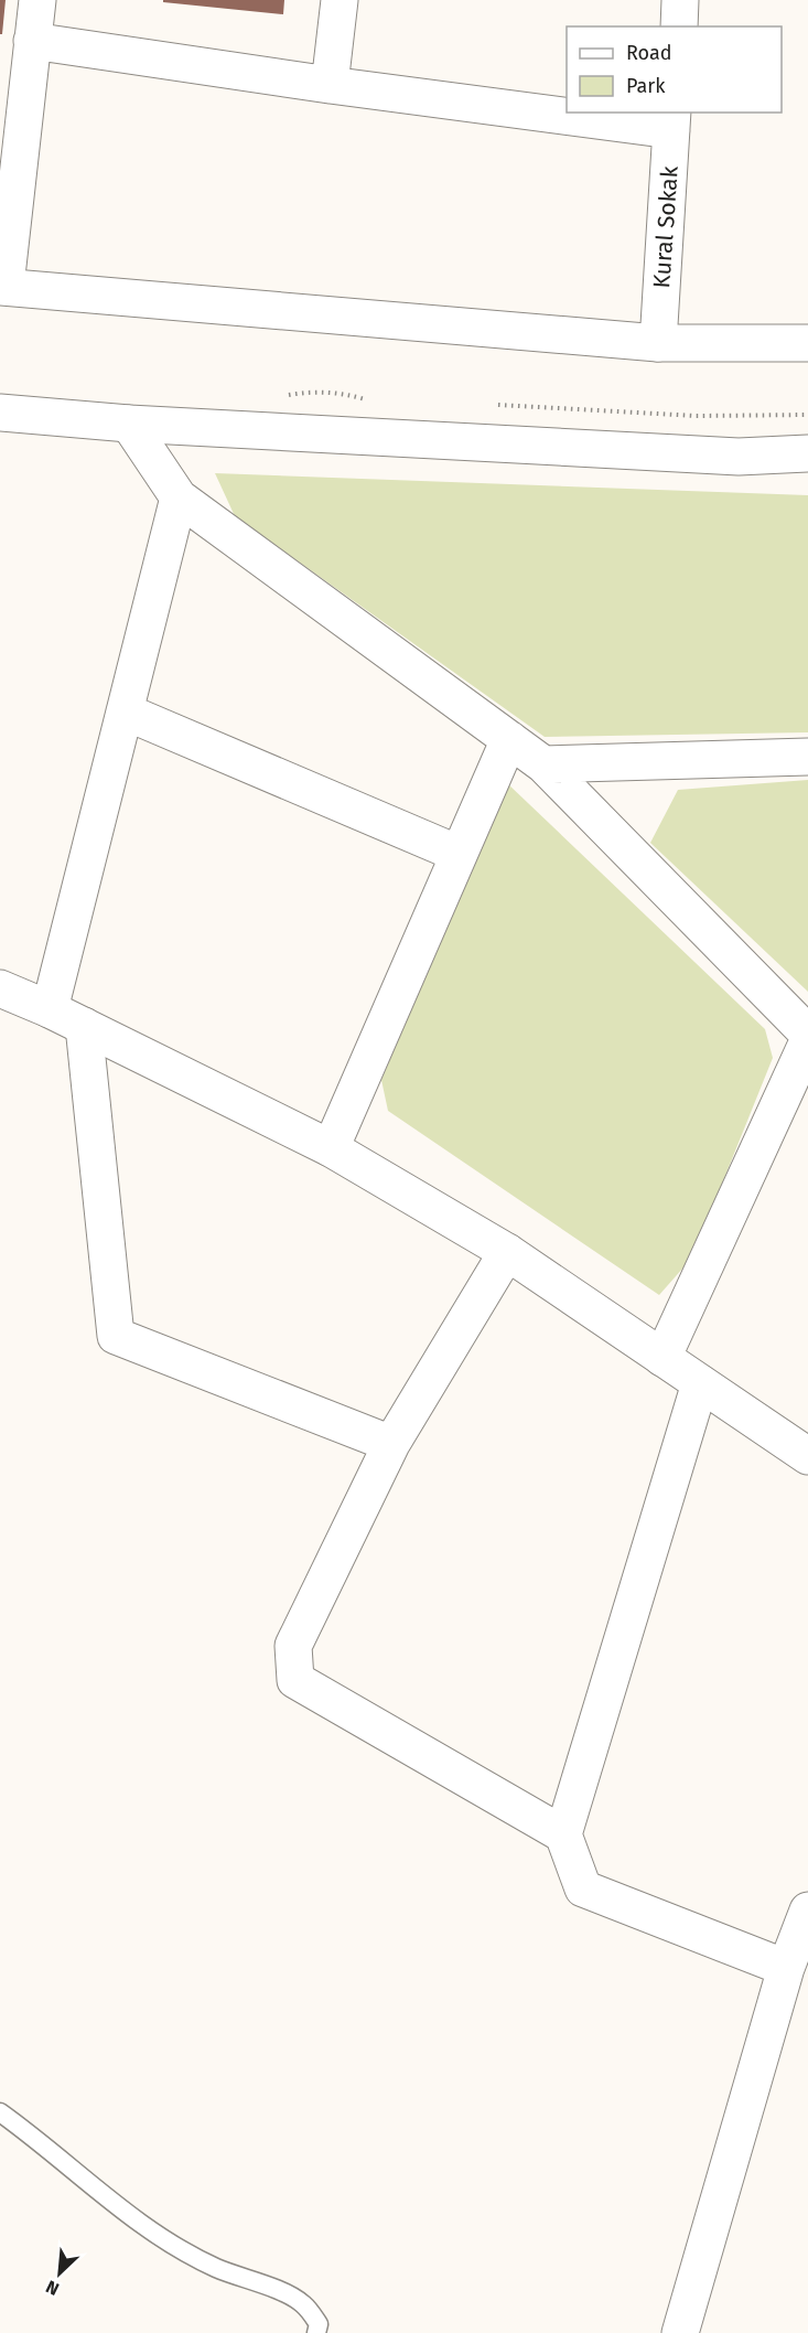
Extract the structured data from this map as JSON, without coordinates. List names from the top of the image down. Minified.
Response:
{"streets":{"street":["Kural Sokak"]},"legend":["Road","Park"],"north":"bottom left"}
